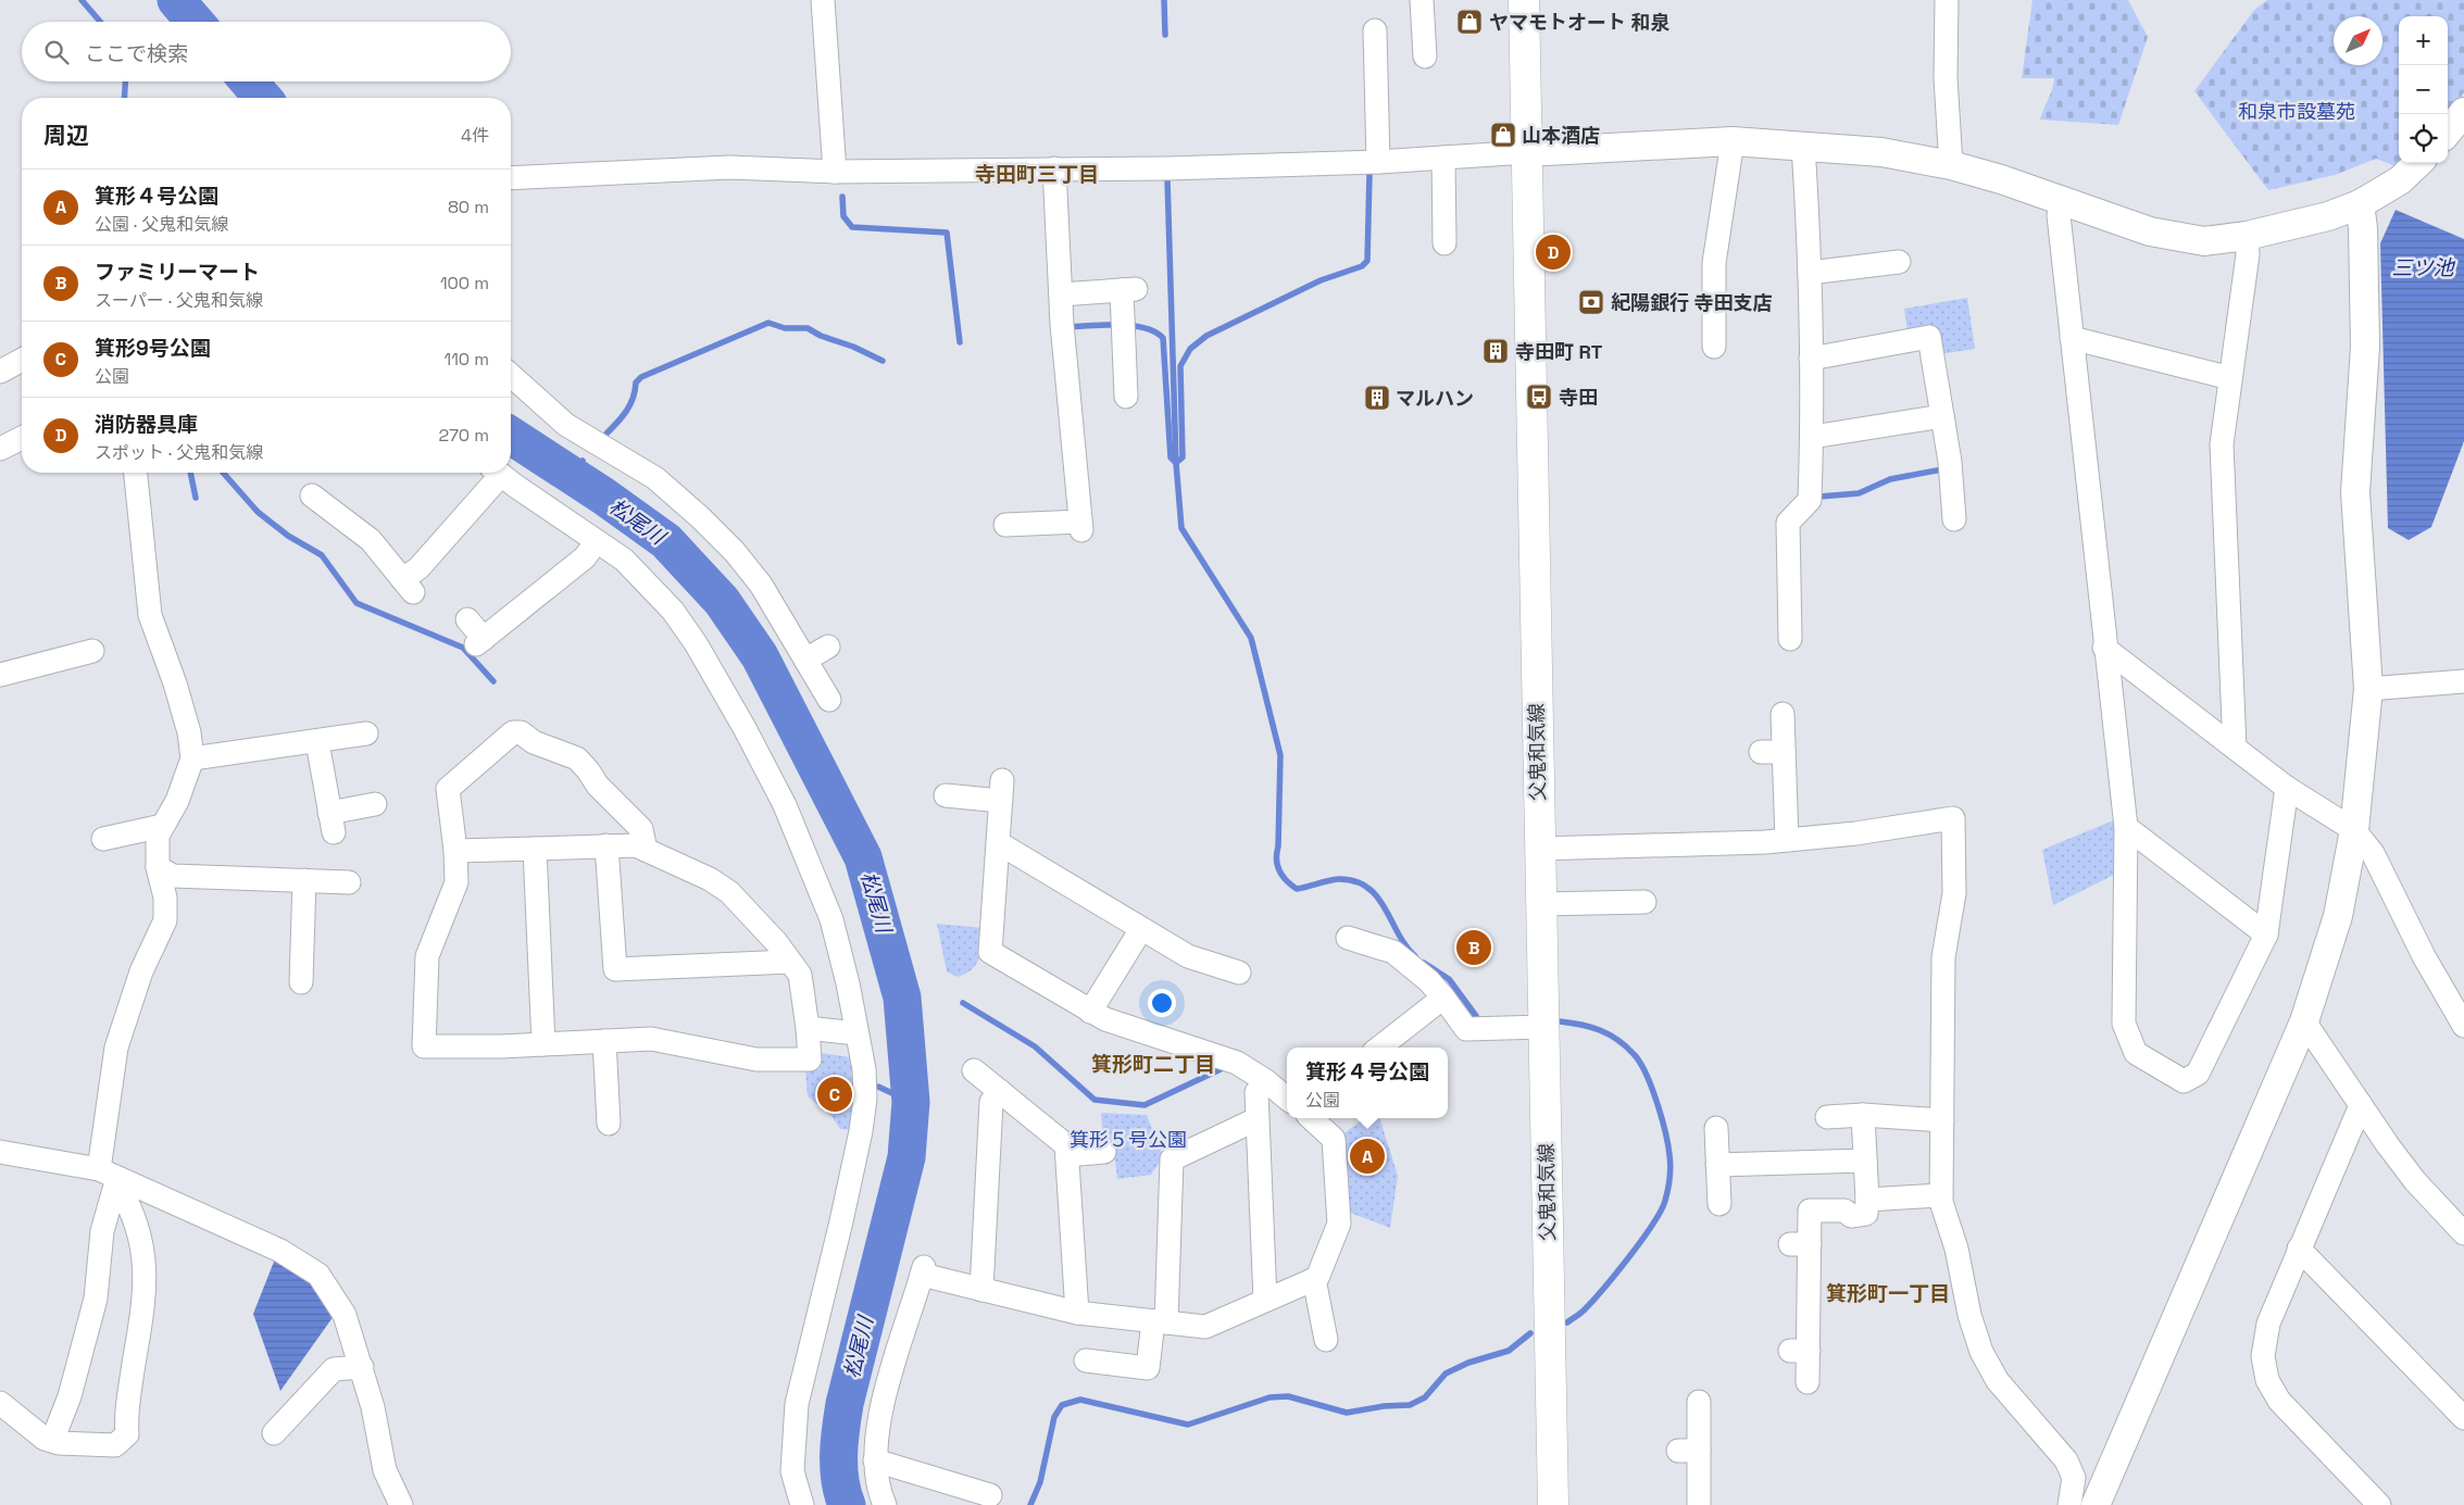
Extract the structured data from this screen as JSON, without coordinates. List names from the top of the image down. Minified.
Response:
{"streets":{"main road":["父鬼和気線"]},"districts":["寺田町三丁目","箕形町二丁目","箕形町一丁目"],"water":["三ツ池","松尾川"],"parks":["和泉市設墓苑","箕形５号公園"],"places":{"shop":["ヤマモトオート 和泉","山本酒店"],"bank":["紀陽銀行 寺田支店"],"building":["寺田町 RT","マルハン"],"bus stop":["寺田"]},"north":"top right","page":{"map_buttons":["+","−"],"search":"ここで検索","heading":["周辺","4件"],"list":[{"mark":"A","name":"箕形４号公園","note":"公園 · 父鬼和気線","value":"80 m"},{"mark":"B","name":"ファミリーマート","note":"スーパー · 父鬼和気線","value":"100 m"},{"mark":"C","name":"箕形9号公園","note":"公園","value":"110 m"},{"mark":"D","name":"消防器具庫","note":"スポット · 父鬼和気線","value":"270 m"}],"pins":["D","B","C","A"],"popup":["箕形４号公園","公園"]}}
